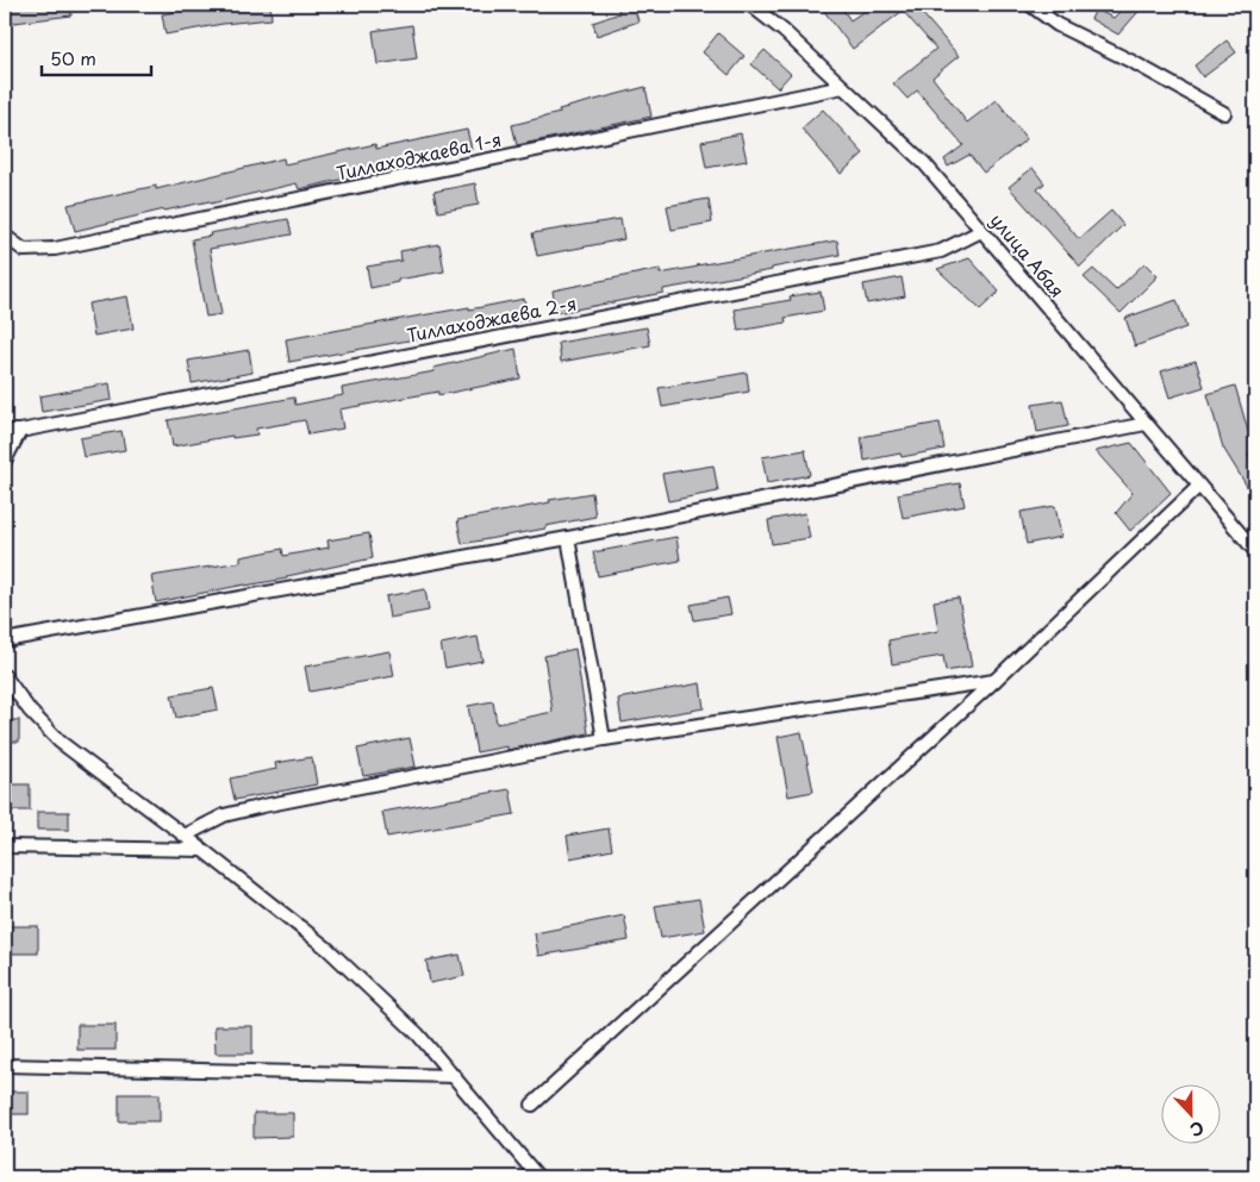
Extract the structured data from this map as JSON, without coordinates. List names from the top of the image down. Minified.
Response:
{"streets":{"street":["Тиллаходжаева 1-я","улица Абая","Тиллаходжаева 2-я"]},"crossings":[["Тиллаходжаева 1-я","улица Абая"],["улица Абая","Тиллаходжаева 2-я"]],"scale_bar":"50 m","north":"bottom"}
